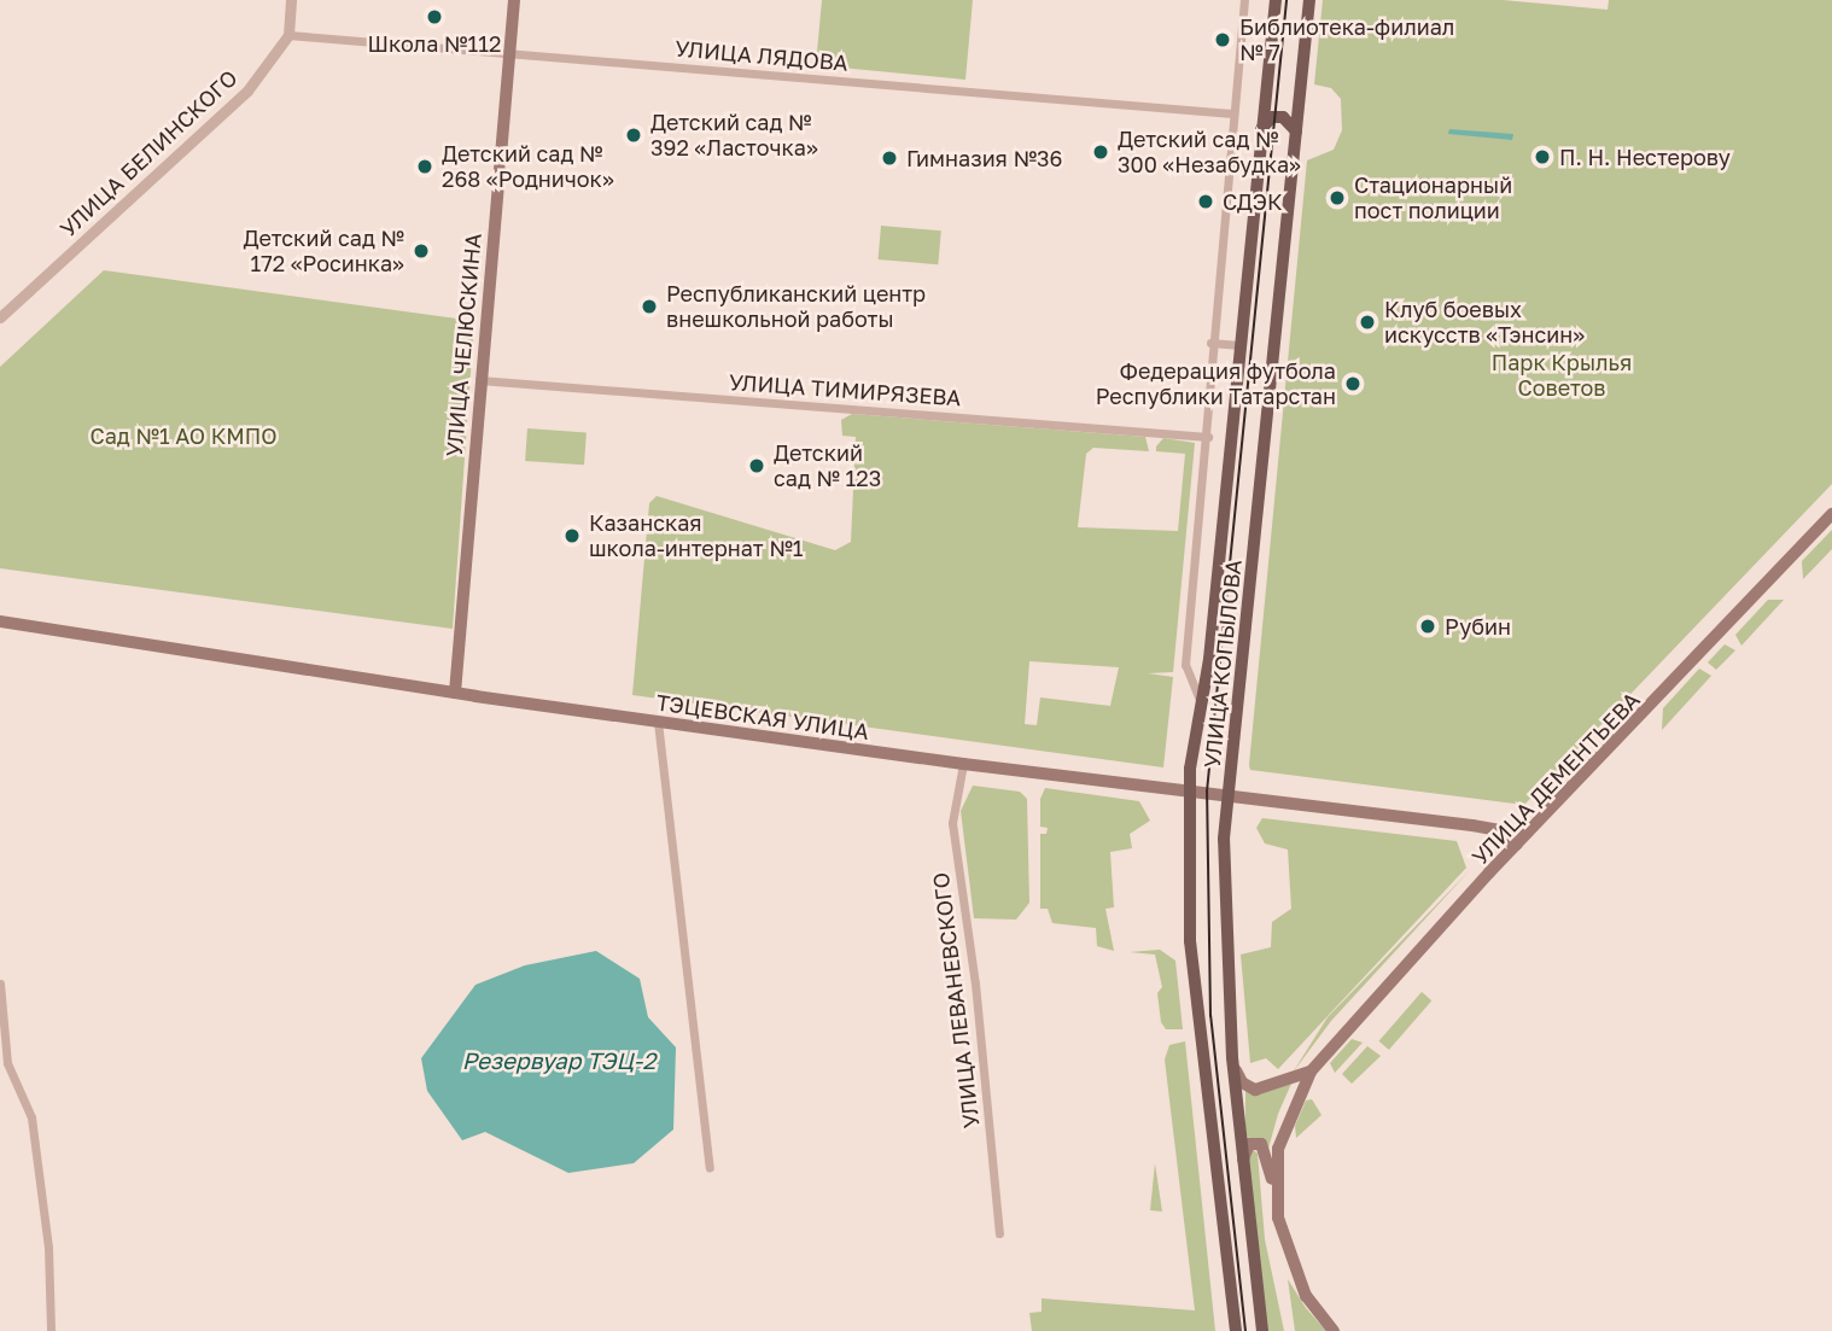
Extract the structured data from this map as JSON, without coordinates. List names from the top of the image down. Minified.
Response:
{"streets":{"main road":["УЛИЦА ЧЕЛЮСКИНА","УЛИЦА КОПЫЛОВА","ТЭЦЕВСКАЯ УЛИЦА","УЛИЦА ДЕМЕНТЬЕВА"],"street":["УЛИЦА ЛЯДОВА","УЛИЦА БЕЛИНСКОГО","УЛИЦА ТИМИРЯЗЕВА","УЛИЦА ЛЕВАНЕВСКОГО"]},"crossings":[["УЛИЦА ЛЯДОВА","УЛИЦА БЕЛИНСКОГО"],["УЛИЦА ЛЯДОВА","УЛИЦА ЧЕЛЮСКИНА"],["УЛИЦА ЛЯДОВА","УЛИЦА КОПЫЛОВА"],["УЛИЦА ЧЕЛЮСКИНА","УЛИЦА ТИМИРЯЗЕВА"],["УЛИЦА ЧЕЛЮСКИНА","ТЭЦЕВСКАЯ УЛИЦА"],["УЛИЦА ТИМИРЯЗЕВА","УЛИЦА КОПЫЛОВА"],["УЛИЦА КОПЫЛОВА","ТЭЦЕВСКАЯ УЛИЦА"],["ТЭЦЕВСКАЯ УЛИЦА","УЛИЦА ДЕМЕНТЬЕВА"],["ТЭЦЕВСКАЯ УЛИЦА","УЛИЦА ЛЕВАНЕВСКОГО"]],"water":["Резервуар ТЭЦ-2"],"parks":["Парк Крылья Советов","Сад №1 АО КМПО"],"places":["Школа №112","Библиотека-филиал № 7","Детский сад № 392 «Ласточка»","Детский сад № 300 «Незабудка»","П. Н. Нестерову","Гимназия №36","Детский сад № 268 «Родничок»","Стационарный пост полиции","СДЭК","Детский сад № 172 «Росинка»","Республиканский центр внешкольной работы","Клуб боевых искусств «Тэнсин»","Федерация футбола Республики Татарстан","Детский сад № 123","Казанская школа-интернат №1","Рубин"]}
